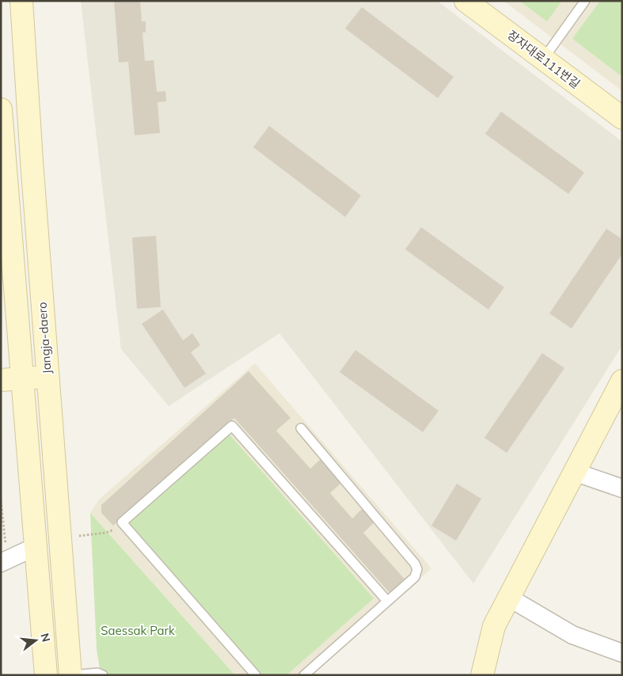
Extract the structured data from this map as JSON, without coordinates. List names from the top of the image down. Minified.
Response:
{"streets":{"street":["장자대로111번길","Jangja-daero"]},"parks":["Saessak Park"],"north":"right"}
